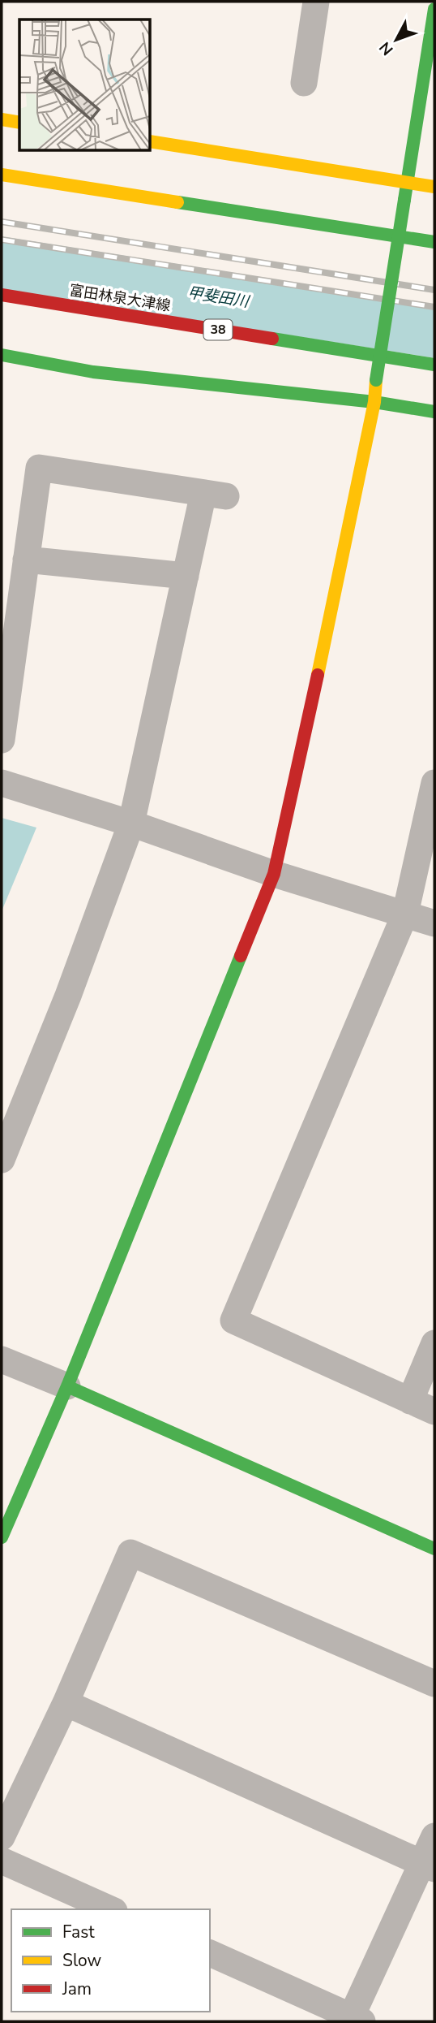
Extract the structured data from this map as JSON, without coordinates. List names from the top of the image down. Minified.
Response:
{"streets":{"street":["富田林泉大津線","38"]},"water":["甲斐田川"],"legend":["Fast","Slow","Jam"],"north":"bottom left"}
